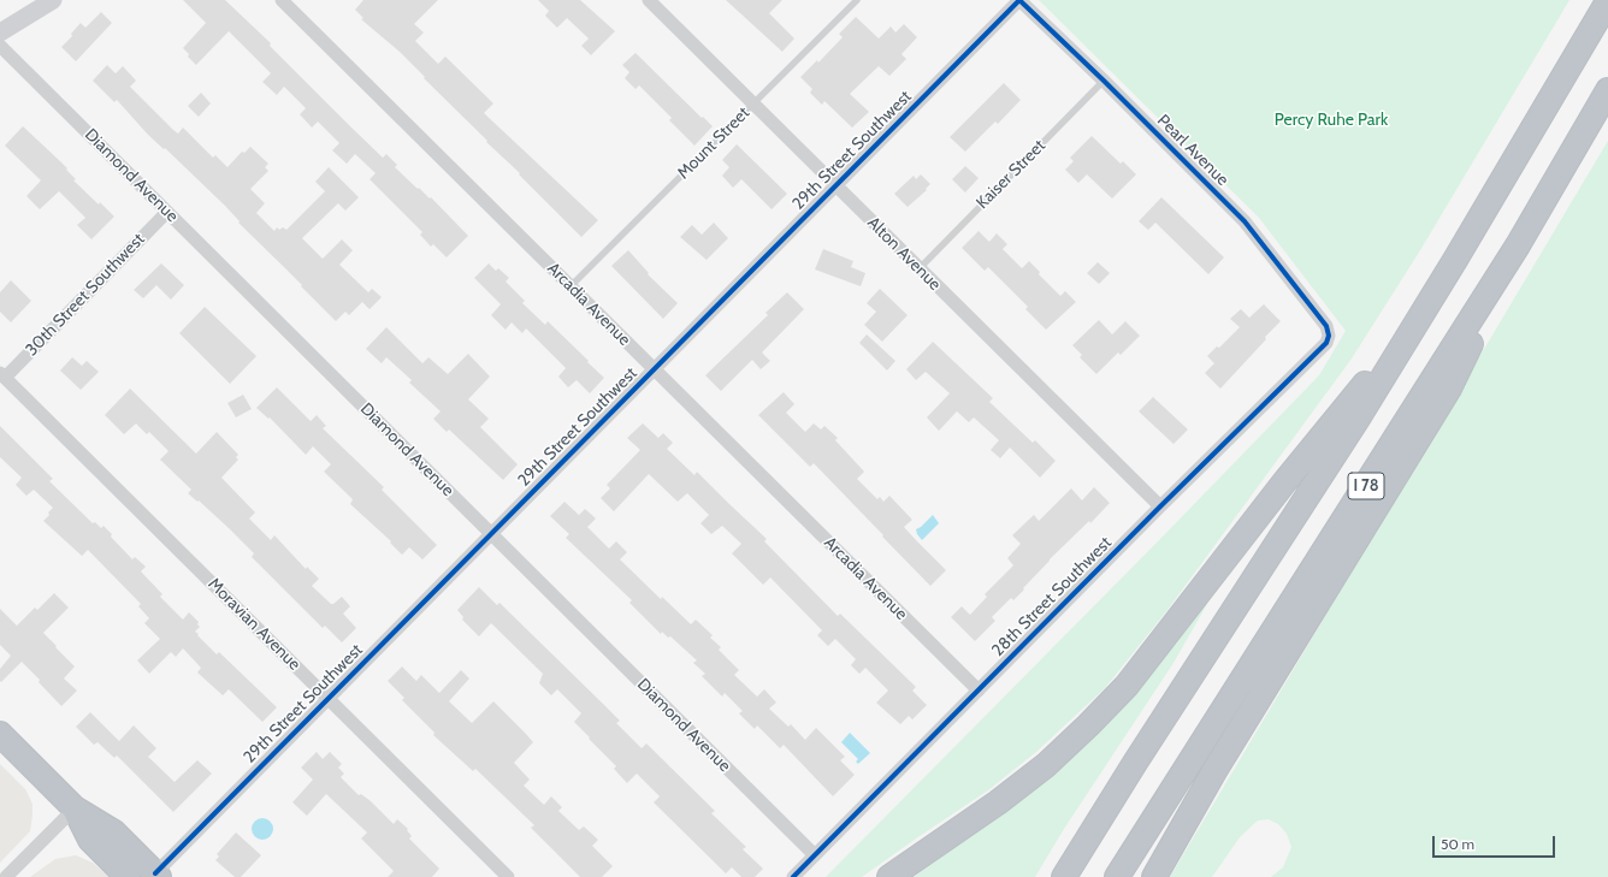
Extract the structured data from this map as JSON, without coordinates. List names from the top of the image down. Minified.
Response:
{"streets":{"highway":["I 78"],"street":["29th Street Southwest","Pearl Avenue","Diamond Avenue","Alton Avenue","30th Street Southwest","Arcadia Avenue","28th Street Southwest","Moravian Avenue"],"lane":["Mount Street","Kaiser Street"]},"crossings":[["Mount Street","Alton Avenue"],["Mount Street","Arcadia Avenue"],["29th Street Southwest","Pearl Avenue"],["29th Street Southwest","Diamond Avenue"],["29th Street Southwest","Alton Avenue"],["29th Street Southwest","Arcadia Avenue"],["29th Street Southwest","Moravian Avenue"],["Pearl Avenue","Kaiser Street"],["Pearl Avenue","28th Street Southwest"],["Kaiser Street","Alton Avenue"],["Diamond Avenue","30th Street Southwest"],["Diamond Avenue","28th Street Southwest"],["Alton Avenue","28th Street Southwest"],["30th Street Southwest","Moravian Avenue"],["Arcadia Avenue","28th Street Southwest"]],"parks":["Percy Ruhe Park"],"scale_bar":"50 m"}
